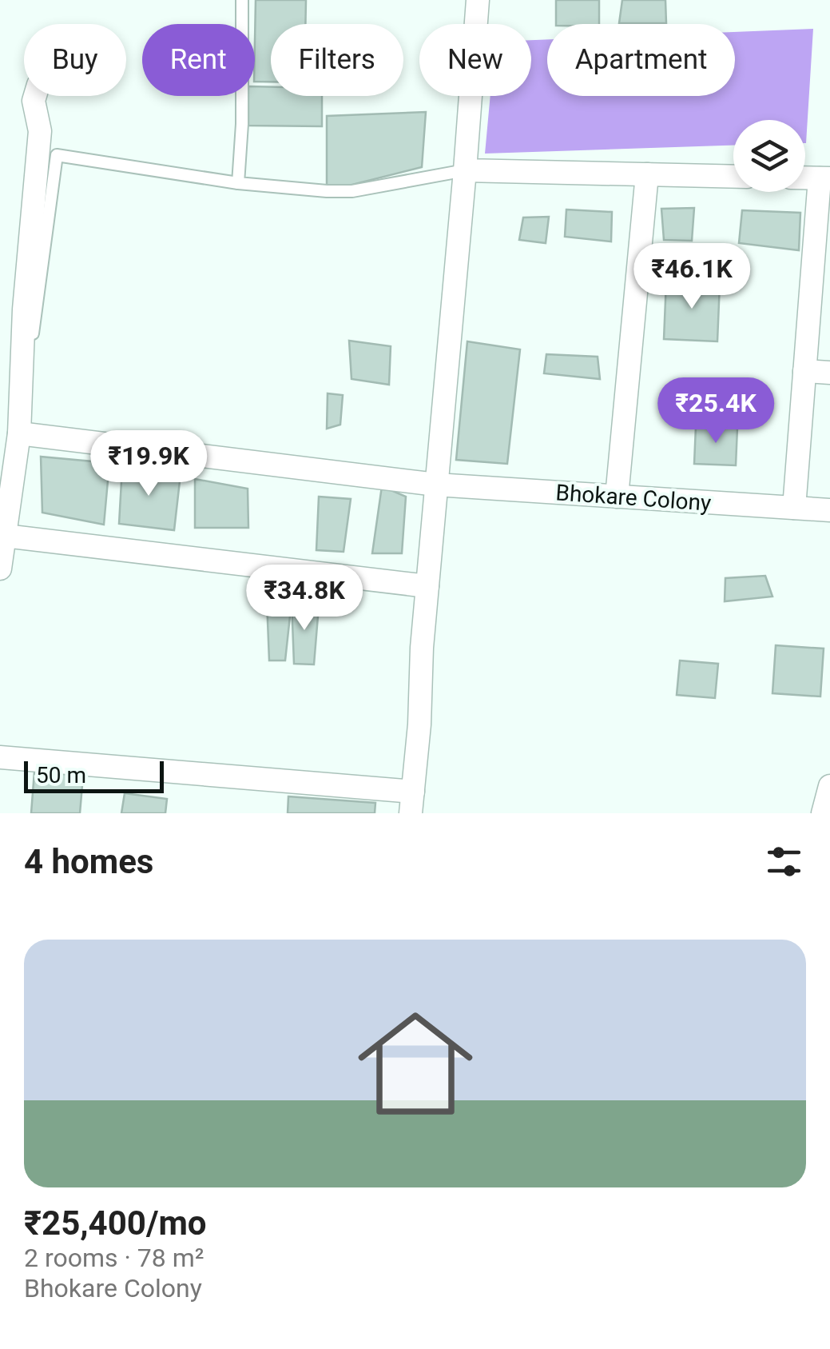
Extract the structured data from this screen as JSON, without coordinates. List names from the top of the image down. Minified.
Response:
{"streets":{"street":["Bhokare Colony"]},"scale_bar":"50 m","page":{"chip":["Buy","Rent","Filters","New","Apartment"],"price":["₹46.1K","₹25.4K","₹19.9K","₹34.8K"],"scale":"50 m","heading":"4 homes","list":[{"name":"₹25,400/mo","note":"2 rooms · 78 m² · Bhokare Colony"}]}}
